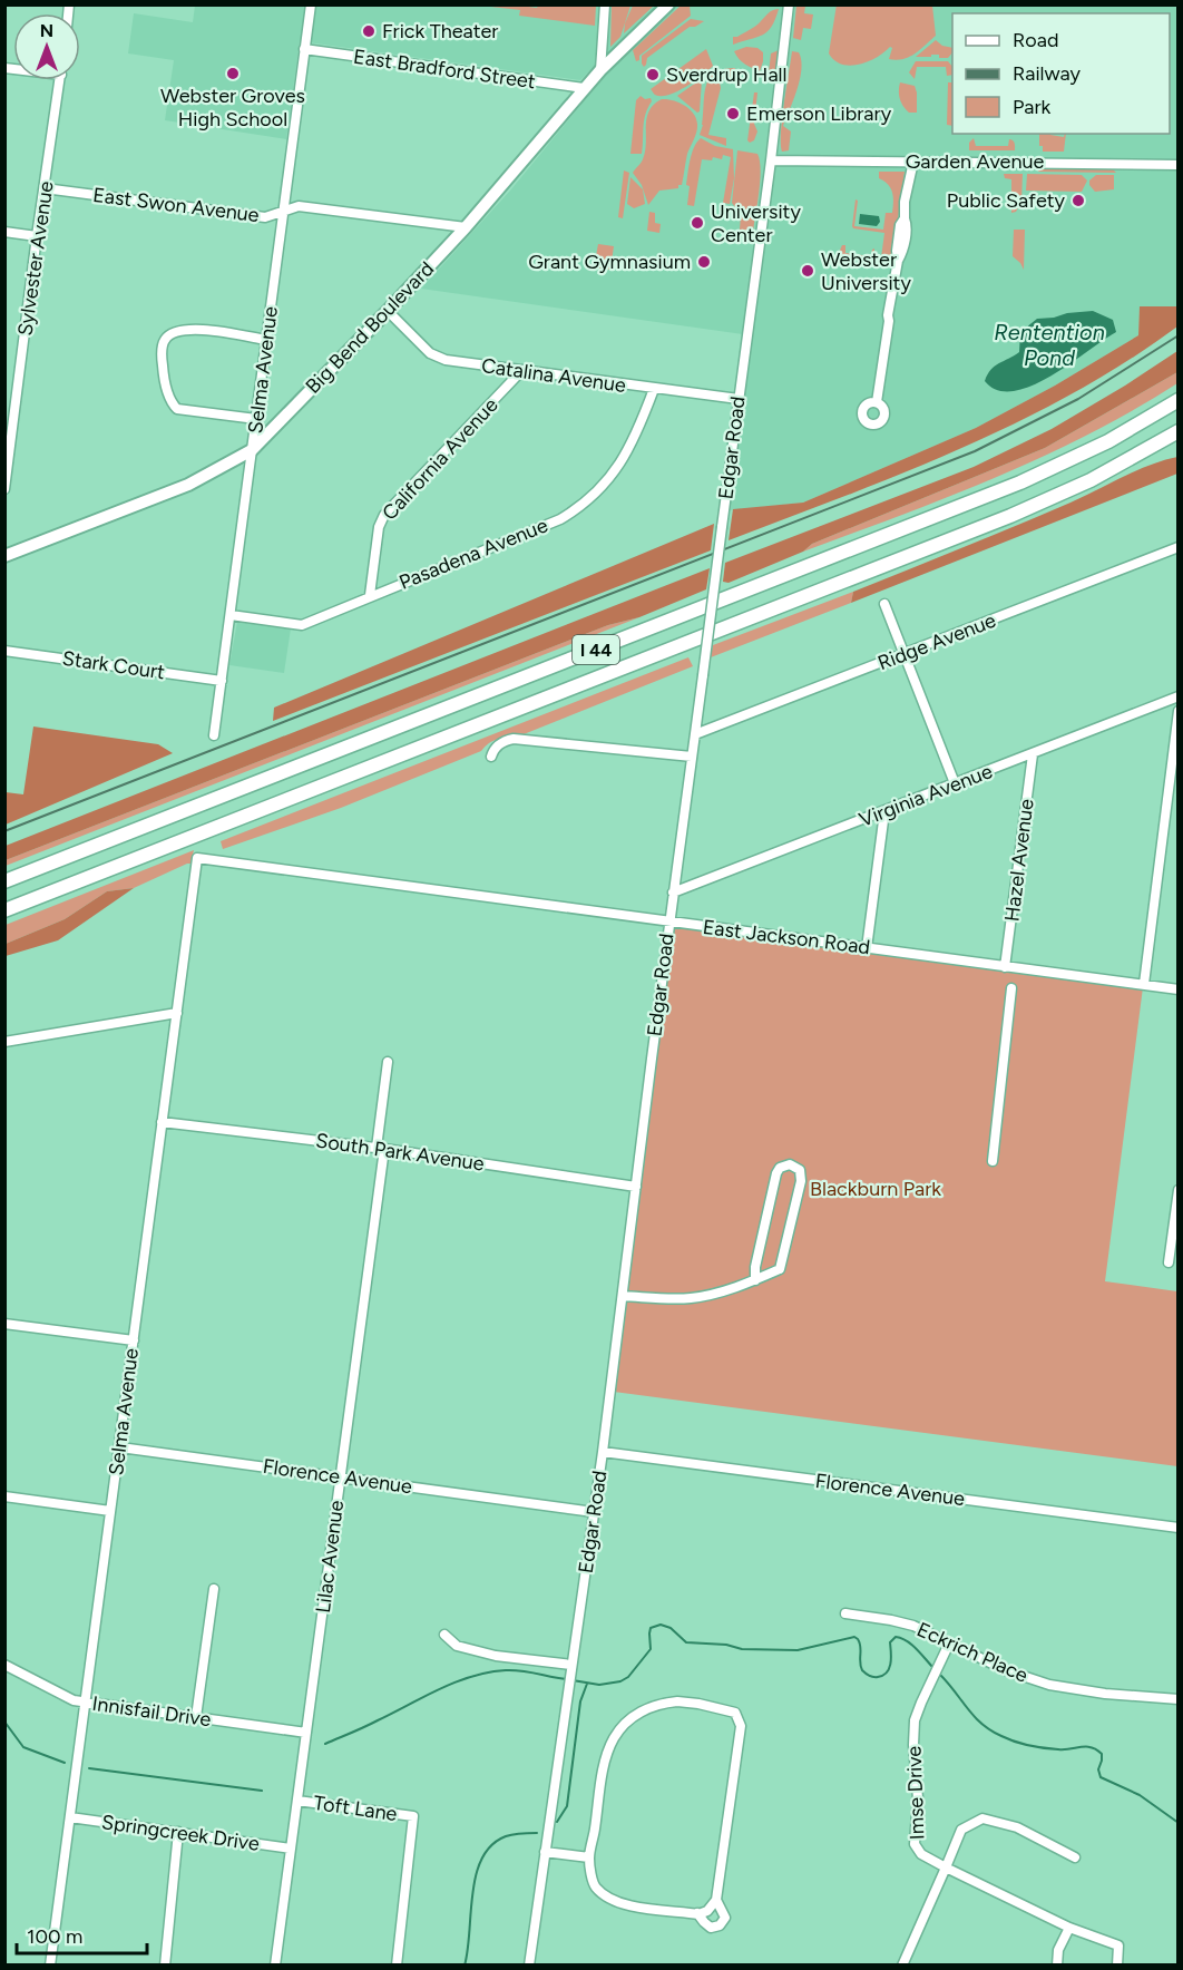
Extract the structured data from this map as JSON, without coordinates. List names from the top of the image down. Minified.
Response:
{"streets":{"highway":["I 44"],"main road":["Big Bend Boulevard"],"street":["East Bradford Street","Garden Avenue","East Swon Avenue","Sylvester Avenue","Selma Avenue","Catalina Avenue","Edgar Road","California Avenue","Pasadena Avenue","Ridge Avenue","Stark Court","Virginia Avenue","Hazel Avenue","East Jackson Road","South Park Avenue","Florence Avenue","Lilac Avenue","Eckrich Place","Innisfail Drive","Imse Drive","Toft Lane","Springcreek Drive"]},"crossings":[["East Bradford Street","Big Bend Boulevard"],["East Bradford Street","Selma Avenue"],["Garden Avenue","Edgar Road"],["East Swon Avenue","Sylvester Avenue"],["East Swon Avenue","Big Bend Boulevard"],["East Swon Avenue","Selma Avenue"],["Big Bend Boulevard","Selma Avenue"],["Big Bend Boulevard","Catalina Avenue"],["Selma Avenue","Pasadena Avenue"],["Selma Avenue","Stark Court"],["Selma Avenue","East Jackson Road"],["Selma Avenue","South Park Avenue"],["Selma Avenue","Florence Avenue"],["Selma Avenue","Innisfail Drive"],["Selma Avenue","Springcreek Drive"],["Catalina Avenue","Edgar Road"],["Catalina Avenue","California Avenue"],["Catalina Avenue","Pasadena Avenue"],["Edgar Road","Ridge Avenue"],["Edgar Road","Virginia Avenue"],["Edgar Road","East Jackson Road"],["Edgar Road","South Park Avenue"],["Edgar Road","Florence Avenue"],["California Avenue","Pasadena Avenue"],["Virginia Avenue","Hazel Avenue"],["Hazel Avenue","East Jackson Road"],["South Park Avenue","Lilac Avenue"],["Florence Avenue","Lilac Avenue"],["Lilac Avenue","Innisfail Drive"],["Lilac Avenue","Toft Lane"],["Lilac Avenue","Springcreek Drive"],["Eckrich Place","Imse Drive"]],"water":["Rentention Pond"],"parks":["Blackburn Park"],"places":["Frick Theater","Webster Groves High School","Sverdrup Hall","Emerson Library","Public Safety","University Center","Grant Gymnasium","Webster University"],"legend":["Road","Railway","Park"],"scale_bar":"100 m","north":"top"}
